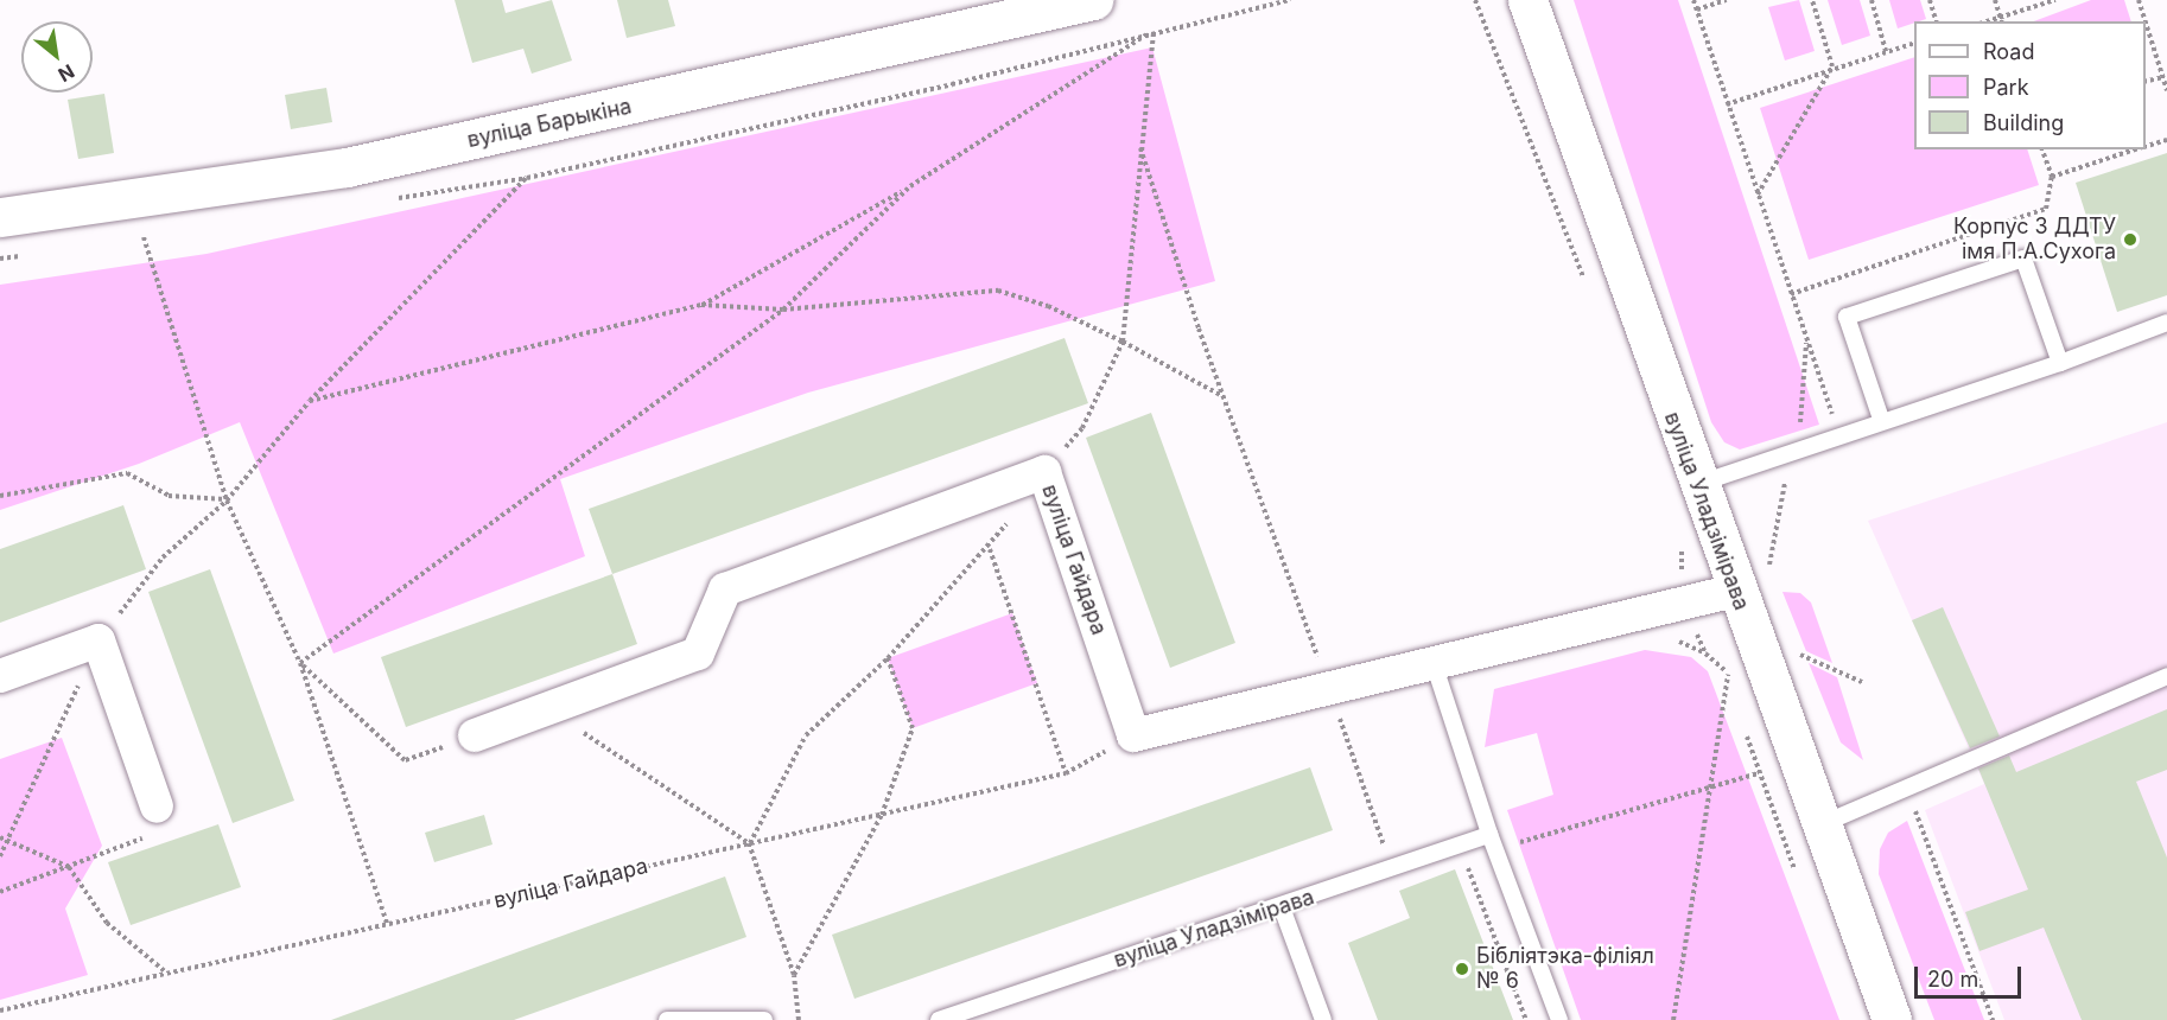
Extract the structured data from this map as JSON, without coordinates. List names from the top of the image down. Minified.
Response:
{"streets":{"main road":["вуліца Барыкіна","вуліца Уладзімірава"],"street":["вуліца Гайдара"]},"places":["Корпус 3 ДДТУ імя П.А.Сухога","Бібліятэка-філіял № 6"],"legend":["Road","Park","Building"],"scale_bar":"20 m","north":"bottom right"}
